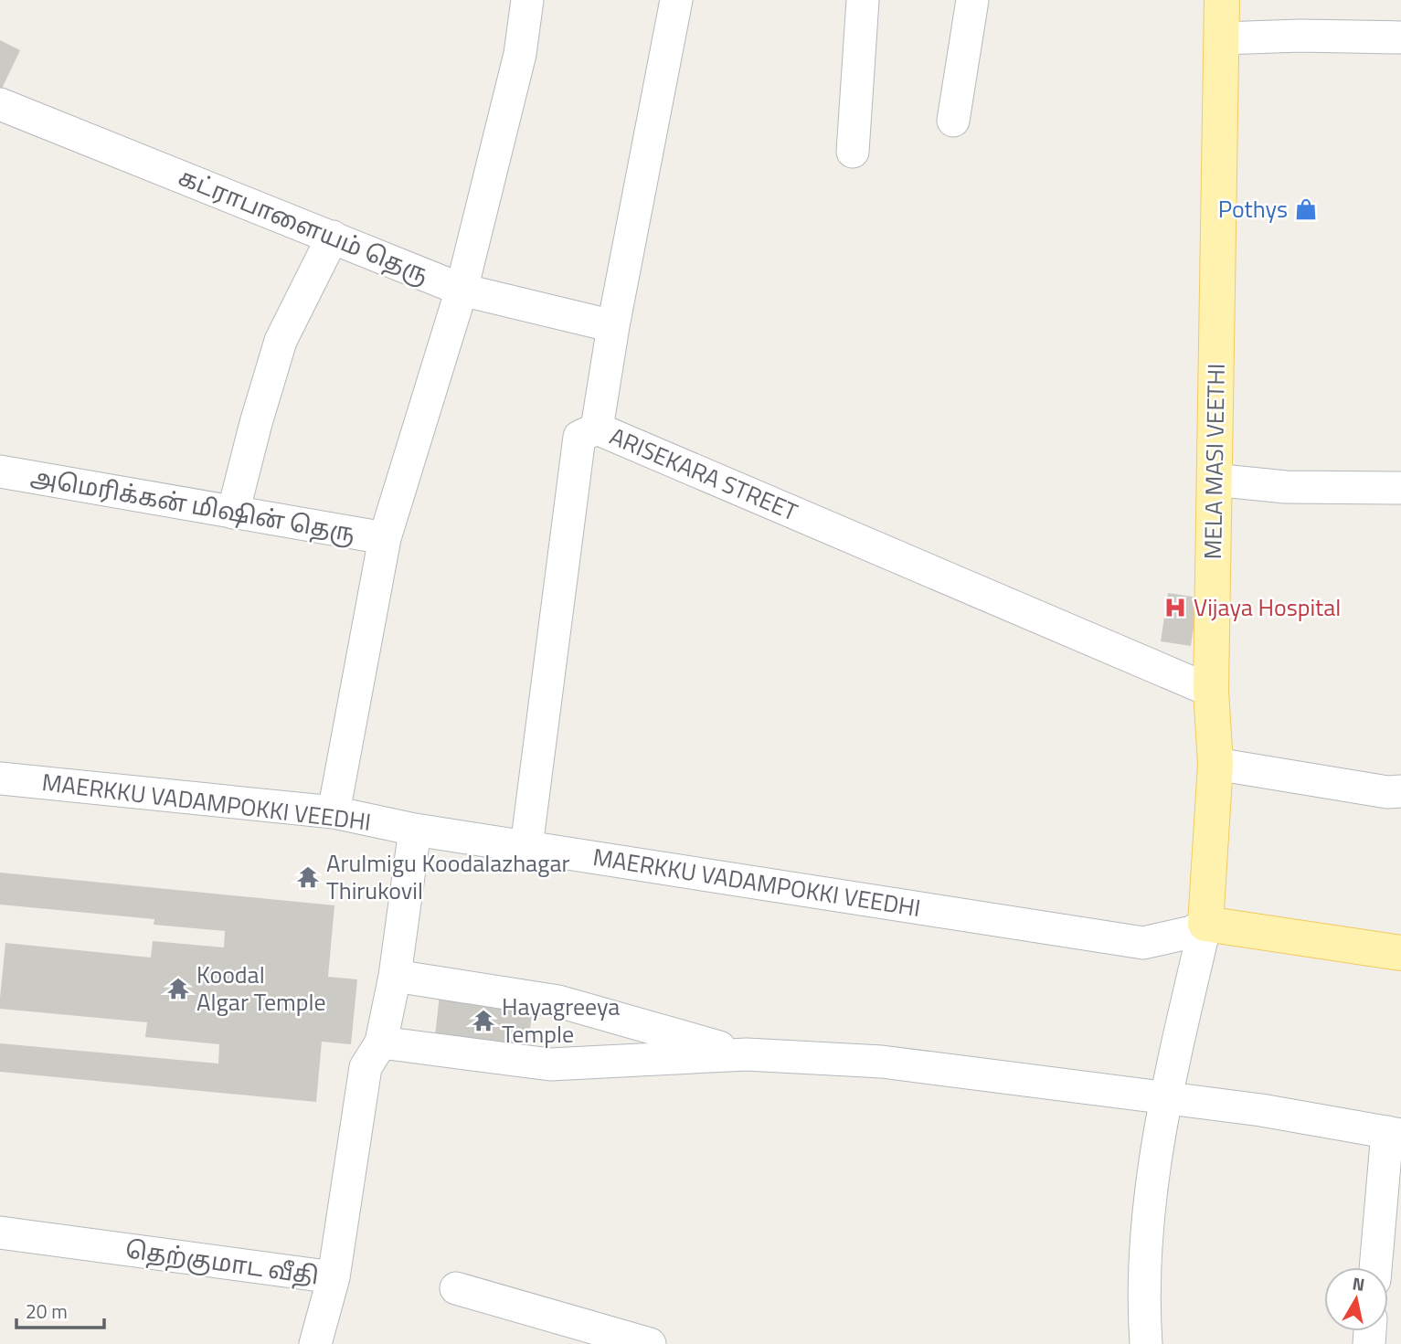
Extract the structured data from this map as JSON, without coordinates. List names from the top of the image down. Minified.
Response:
{"streets":{"main road":["MELA MASI VEETHI"],"street":["கட்ராபாளையம் தெரு","ARISEKARA STREET","அமெரிக்கன் மிஷின் தெரு","MAERKKU VADAMPOKKI VEEDHI","தெற்குமாட வீதி"]},"crossings":[["கட்ராபாளையம் தெரு","ARISEKARA STREET"],["MELA MASI VEETHI","ARISEKARA STREET"],["MELA MASI VEETHI","MAERKKU VADAMPOKKI VEEDHI"],["MAERKKU VADAMPOKKI VEEDHI","தெற்குமாட வீதி"]],"places":{"shop":["Pothys"],"hospital":["Vijaya Hospital"],"temple":["Arulmigu Koodalazhagar Thirukovil","Koodal Algar Temple","Hayagreeya Temple"]},"scale_bar":"20 m","north":"top"}
